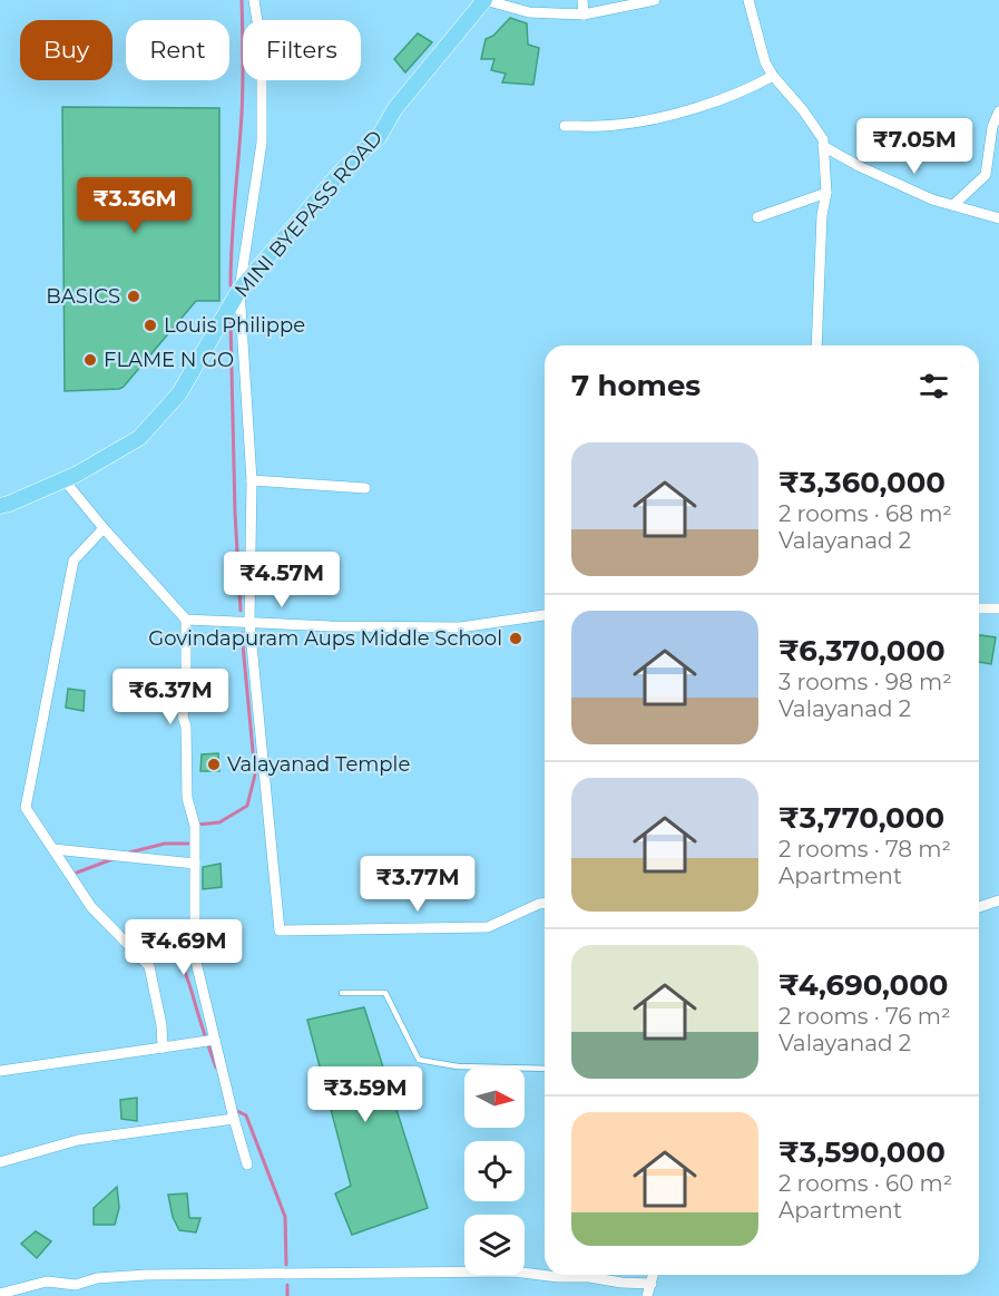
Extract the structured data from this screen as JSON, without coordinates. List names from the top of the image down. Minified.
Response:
{"streets":{"main road":["MINI BYEPASS ROAD"]},"places":["BASICS","Louis Philippe","FLAME N GO","Govindapuram Aups Middle School","Valayanad Temple"],"north":"right","page":{"chip":["Buy","Rent","Filters"],"price":["₹7.05M","₹3.36M","₹4.57M","₹6.37M","₹3.77M","₹4.69M","₹3.59M"],"heading":"7 homes","list":[{"name":"₹3,360,000","note":"2 rooms · 68 m² · Valayanad 2"},{"name":"₹6,370,000","note":"3 rooms · 98 m² · Valayanad 2"},{"name":"₹3,770,000","note":"2 rooms · 78 m² · Apartment"},{"name":"₹4,690,000","note":"2 rooms · 76 m² · Valayanad 2"},{"name":"₹3,590,000","note":"2 rooms · 60 m² · Apartment"}]}}
